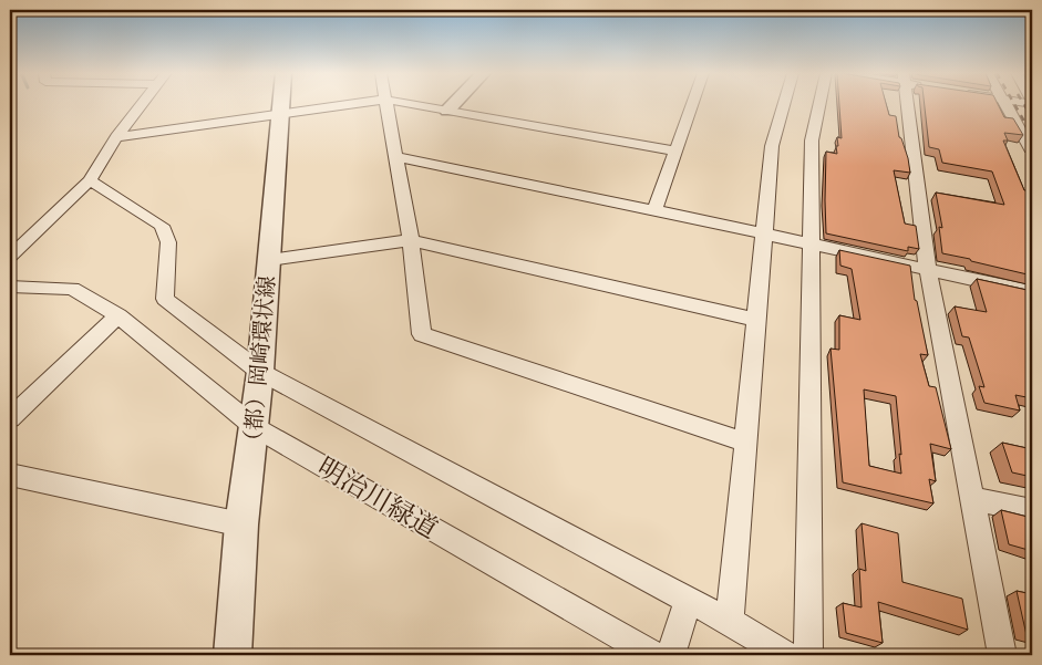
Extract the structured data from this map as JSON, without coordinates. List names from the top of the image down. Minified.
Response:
{"streets":{"street":["（都）岡崎環状線","明治川緑道"]},"crossings":[["（都）岡崎環状線","明治川緑道"]]}
